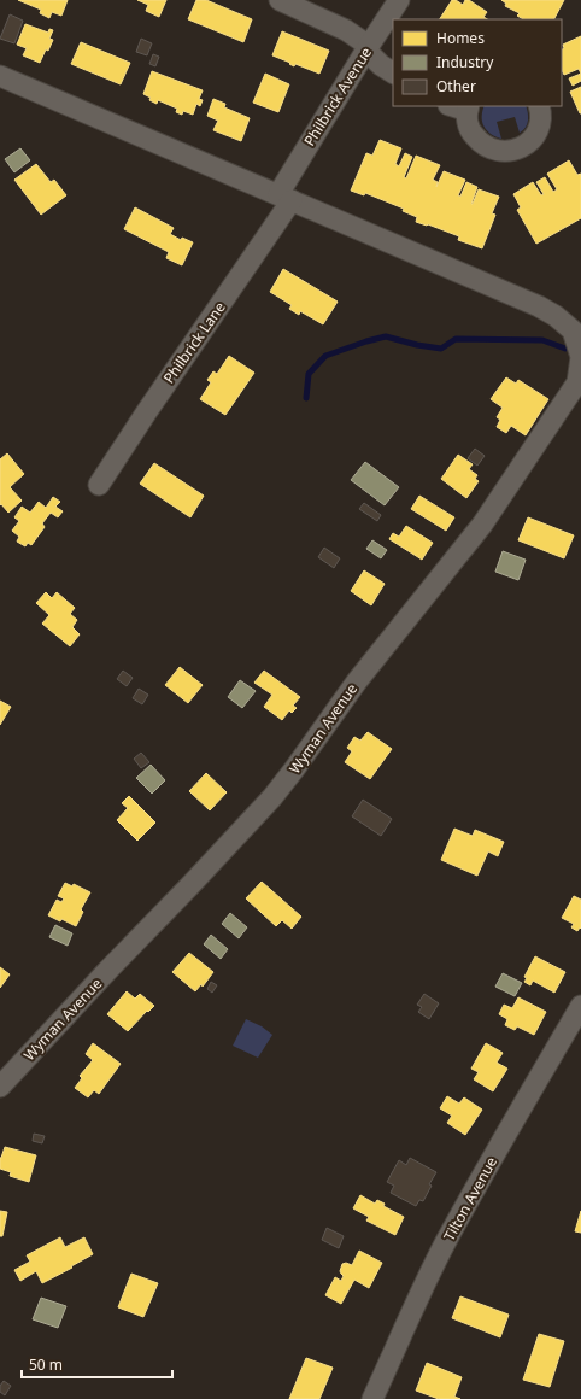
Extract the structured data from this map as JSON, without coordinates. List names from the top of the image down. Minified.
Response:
{"streets":{"street":["Philbrick Avenue","Philbrick Lane","Wyman Avenue","Tilton Avenue"]},"crossings":[["Philbrick Avenue","Philbrick Lane"],["Philbrick Avenue","Wyman Avenue"],["Philbrick Lane","Wyman Avenue"]],"legend":["Homes","Industry","Other"],"scale_bar":"50 m"}
